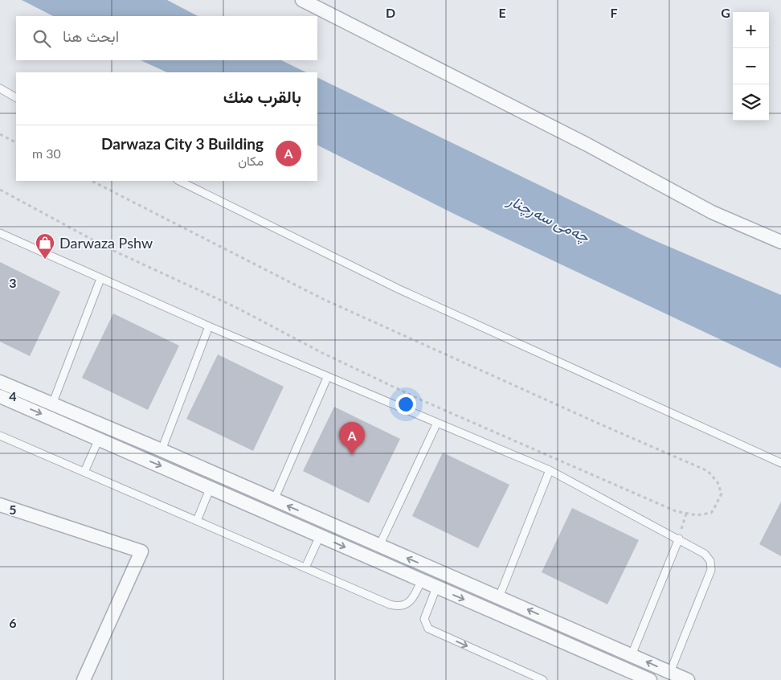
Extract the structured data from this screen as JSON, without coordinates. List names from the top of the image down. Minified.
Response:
{"water":["چەمی سەرچنار"],"places":{"shop":["Darwaza Pshw"]},"page":{"map_buttons":["+","−"],"search":"ابحث هنا","heading":"بالقرب منك","list":[{"mark":"A","name":"Darwaza City 3 Building","note":"مكان","value":"30 m"}],"pins":"A"},"grid":{"columns":["D","E","F","G"],"rows":["3","4","5","6"]}}
